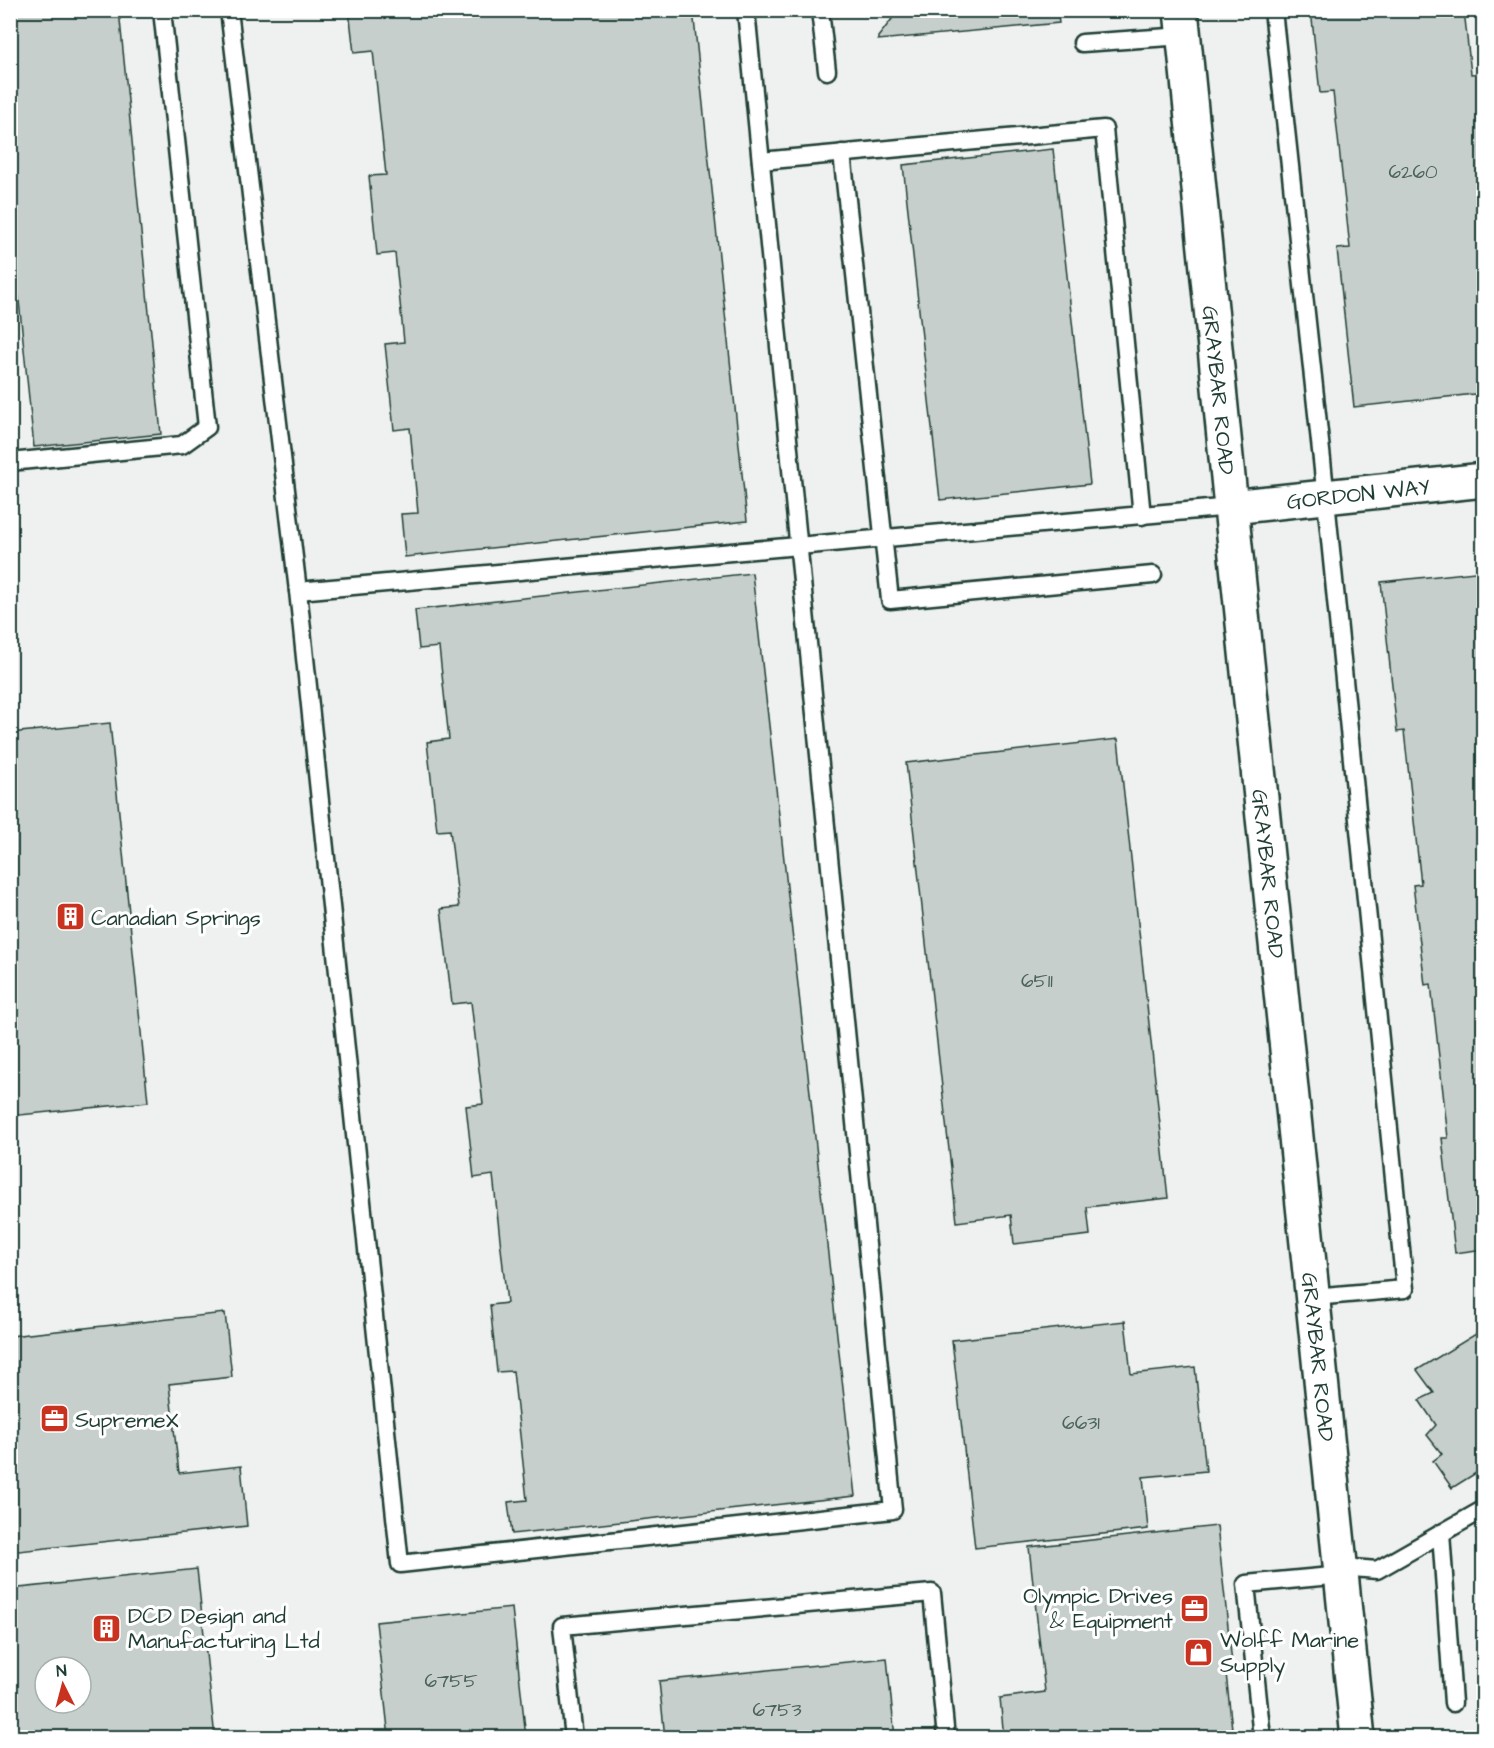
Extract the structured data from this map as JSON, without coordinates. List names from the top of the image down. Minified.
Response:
{"streets":{"street":["GRAYBAR ROAD","GORDON WAY"]},"crossings":[["GRAYBAR ROAD","GORDON WAY"]],"places":{"building":["Canadian Springs","DCD Design and Manufacturing Ltd"],"office":["SupremeX","Olympic Drives & Equipment"],"shop":["Wolff Marine Supply"]},"house_numbers":["6260","6511","6631","6755","6753"],"north":"top"}
